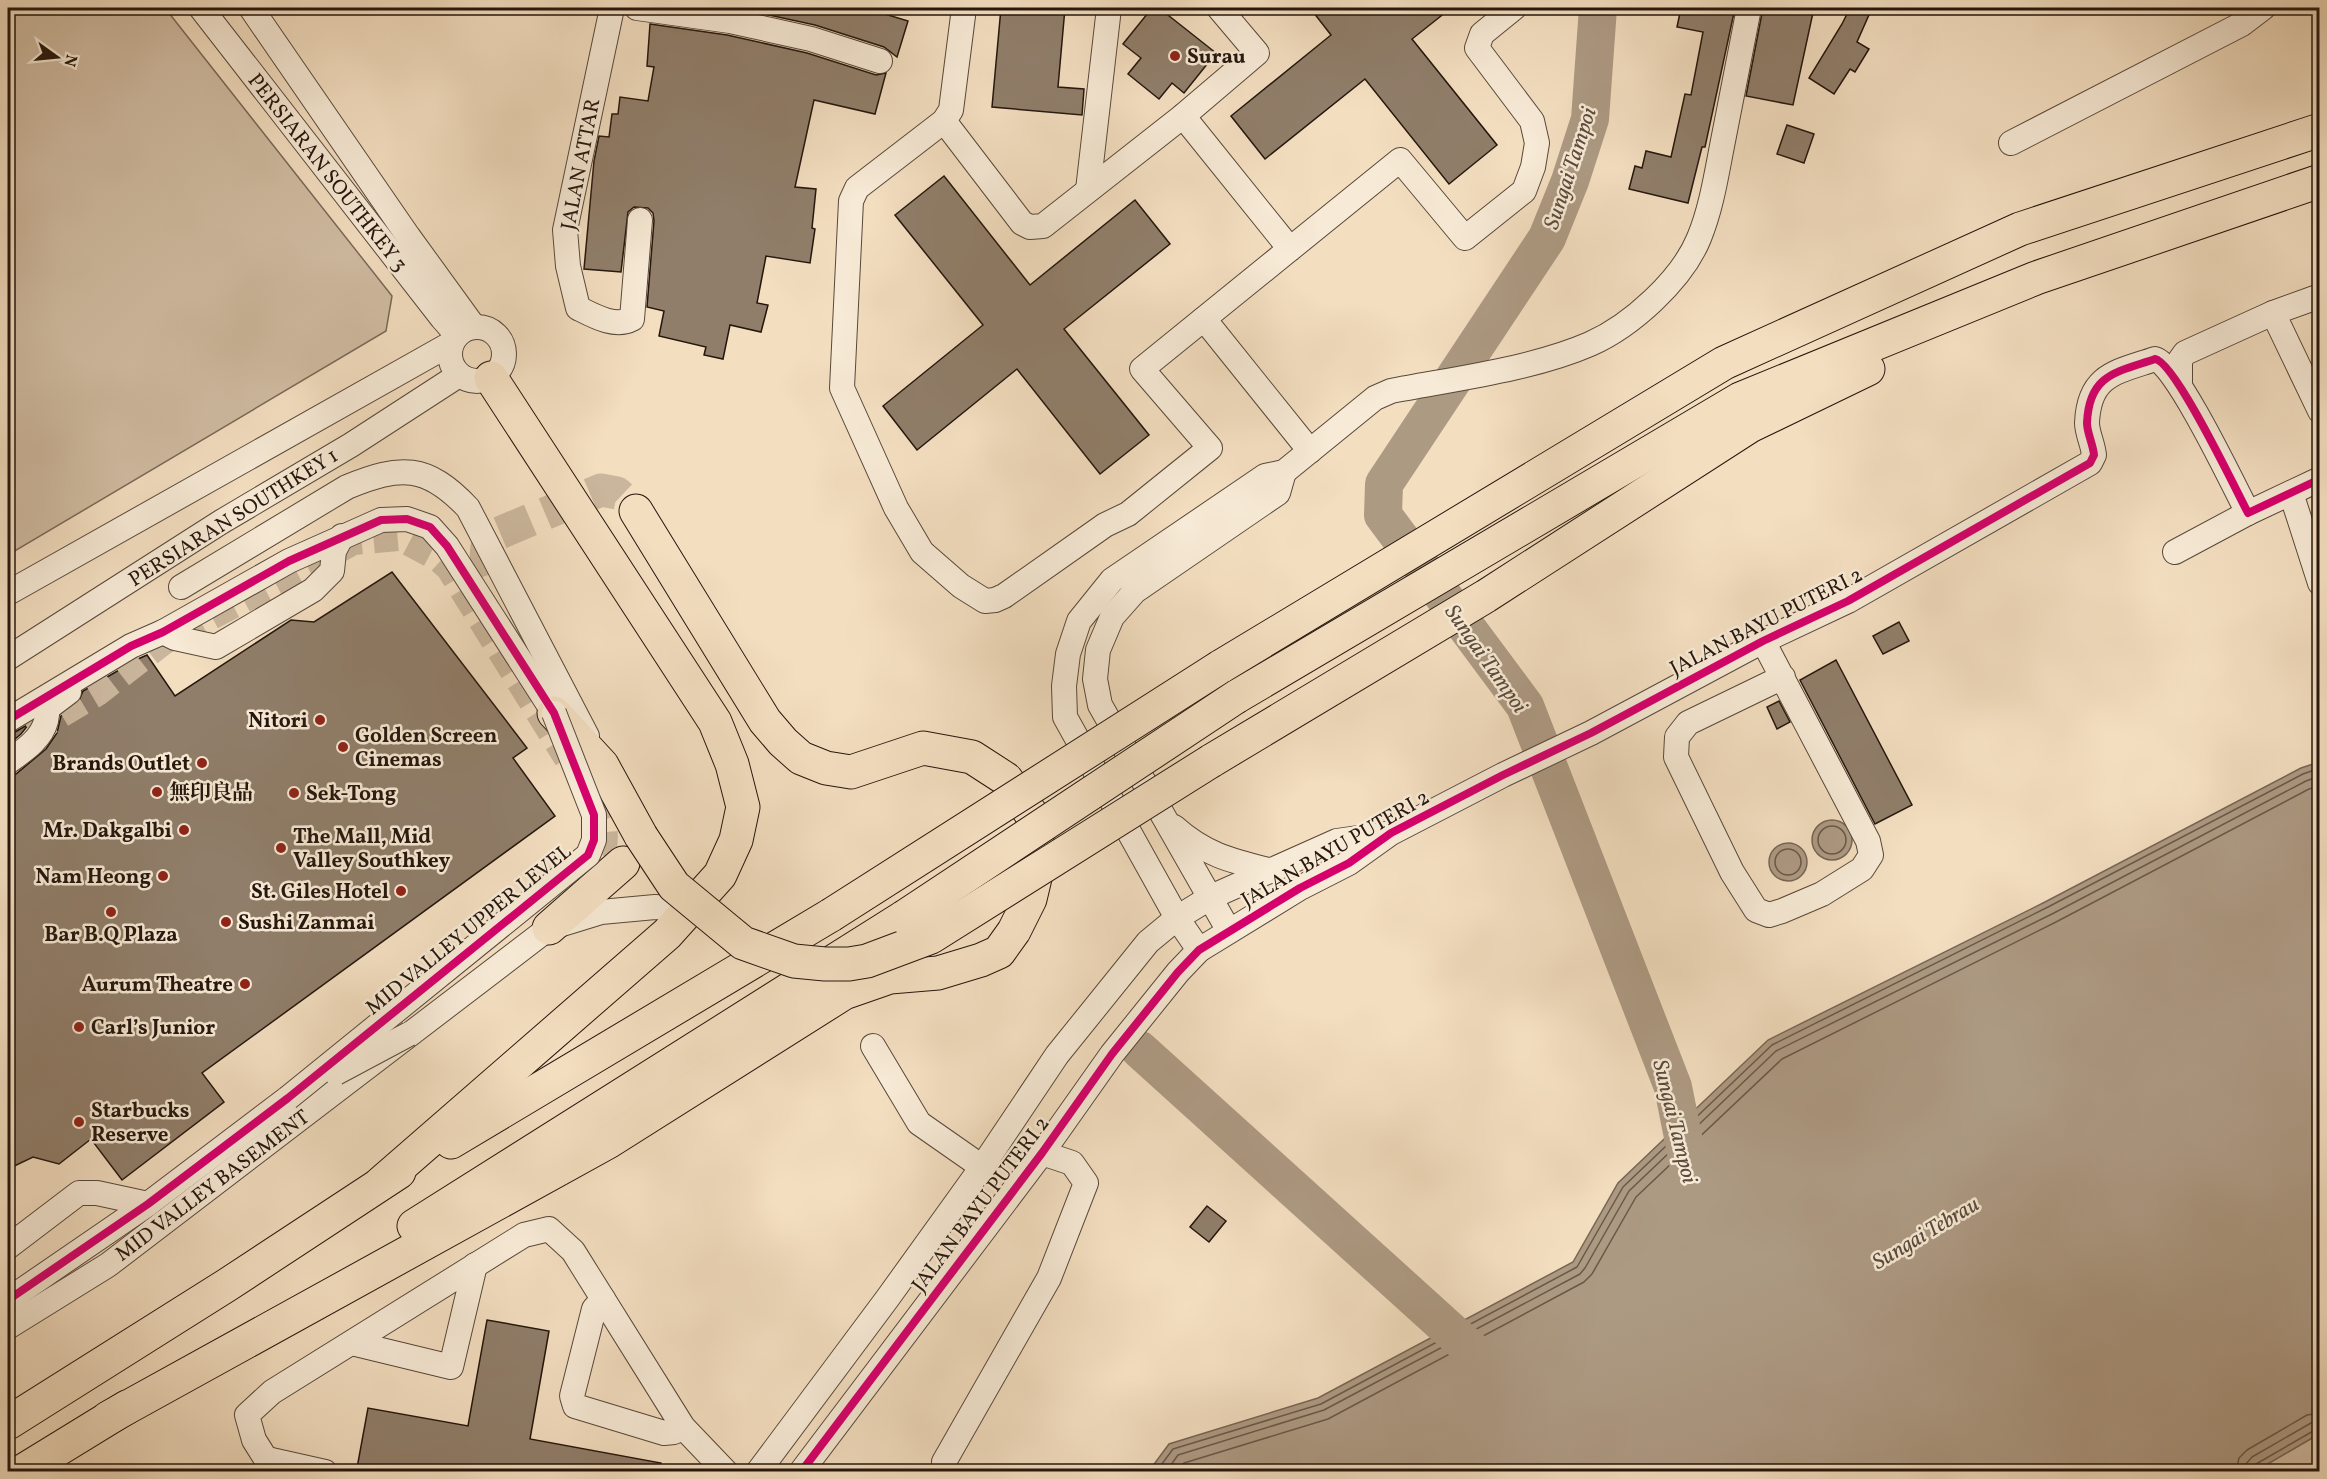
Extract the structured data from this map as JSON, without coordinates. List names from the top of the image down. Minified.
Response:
{"streets":{"street":["JALAN ATTAR","PERSIARAN SOUTHKEY 3","PERSIARAN SOUTHKEY 1","JALAN BAYU PUTERI 2","MID VALLEY UPPER LEVEL","MID VALLEY BASEMENT"]},"crossings":[["PERSIARAN SOUTHKEY 3","PERSIARAN SOUTHKEY 1"]],"water":["Sungai Tampoi","Sungai Tebrau"],"places":["Surau","Nitori","Golden Screen Cinemas","Brands Outlet","無印良品","Sek-Tong","Mr. Dakgalbi","The Mall, Mid Valley Southkey","Nam Heong","St. Giles Hotel","Bar B.Q Plaza","Sushi Zanmai","Aurum Theatre","Carl’s Junior","Starbucks Reserve"],"north":"right"}
